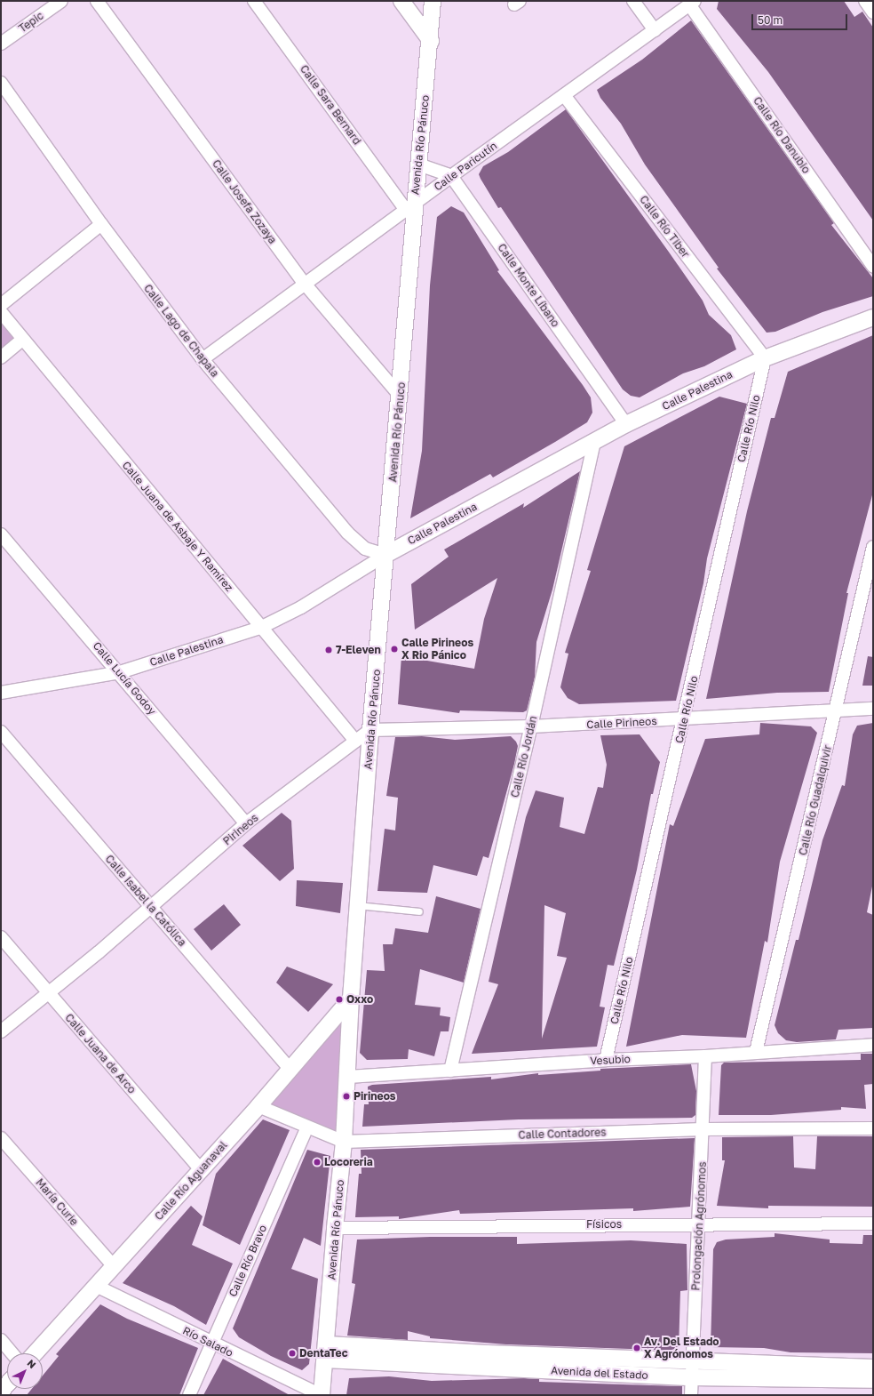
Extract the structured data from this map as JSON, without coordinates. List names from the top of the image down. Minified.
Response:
{"streets":{"street":["Tepic","Calle Sara Bernard","Calle Río Danubio","Avenida Río Pánuco","Calle Paricutín","Calle Josefa Zozaya","Calle Río Tiber","Calle Monte Líbano","Calle Lago de Chapala","Calle Palestina","Calle Río Nilo","Calle Juana de Asbaje Y Ramírez","Calle Lucía Godoy","Calle Pirineos","Calle Río Jordán","Calle Río Guadalquivir","Pirineos","Calle Isabel la Católica","Calle Juana de Arco","Vesubio","Calle Contadores","Calle Río Aguanaval","María Curie","Físicos","Prolongación Agrónomos","Calle Río Bravo","Río Salado","Avenida del Estado"]},"crossings":[["Calle Sara Bernard","Avenida Río Pánuco"],["Calle Sara Bernard","Calle Paricutín"],["Calle Río Danubio","Calle Paricutín"],["Avenida Río Pánuco","Calle Paricutín"],["Avenida Río Pánuco","Calle Josefa Zozaya"],["Avenida Río Pánuco","Calle Lago de Chapala"],["Avenida Río Pánuco","Calle Palestina"],["Avenida Río Pánuco","Calle Pirineos"],["Avenida Río Pánuco","Pirineos"],["Avenida Río Pánuco","Vesubio"],["Avenida Río Pánuco","Calle Contadores"],["Avenida Río Pánuco","Calle Río Aguanaval"],["Avenida Río Pánuco","Físicos"],["Avenida Río Pánuco","Río Salado"],["Avenida Río Pánuco","Avenida del Estado"],["Calle Paricutín","Calle Josefa Zozaya"],["Calle Paricutín","Calle Río Tiber"],["Calle Paricutín","Calle Monte Líbano"],["Calle Paricutín","Calle Lago de Chapala"],["Calle Río Tiber","Calle Palestina"],["Calle Río Tiber","Calle Río Nilo"],["Calle Monte Líbano","Calle Palestina"],["Calle Lago de Chapala","Calle Palestina"],["Calle Palestina","Calle Río Nilo"],["Calle Palestina","Calle Juana de Asbaje Y Ramírez"],["Calle Palestina","Calle Lucía Godoy"],["Calle Palestina","Calle Río Jordán"],["Calle Río Nilo","Calle Pirineos"],["Calle Río Nilo","Vesubio"],["Calle Juana de Asbaje Y Ramírez","Pirineos"],["Calle Lucía Godoy","Pirineos"],["Calle Pirineos","Calle Río Jordán"],["Calle Pirineos","Calle Río Guadalquivir"],["Calle Pirineos","Pirineos"],["Calle Río Jordán","Vesubio"],["Calle Río Guadalquivir","Vesubio"],["Pirineos","Calle Isabel la Católica"],["Pirineos","Calle Juana de Arco"],["Calle Isabel la Católica","Calle Río Aguanaval"],["Calle Juana de Arco","Calle Río Aguanaval"],["Vesubio","Prolongación Agrónomos"],["Calle Contadores","Calle Río Aguanaval"],["Calle Contadores","Prolongación Agrónomos"],["Calle Contadores","Calle Río Bravo"],["Calle Río Aguanaval","María Curie"],["Calle Río Aguanaval","Río Salado"],["Físicos","Prolongación Agrónomos"],["Prolongación Agrónomos","Avenida del Estado"],["Calle Río Bravo","Río Salado"]],"places":["Calle Pirineos X Rio Pánico","7-Eleven","Oxxo","Pirineos","Locoreria","Av. Del Estado X Agrónomos","DentaTec"],"scale_bar":"50 m","north":"top right"}
